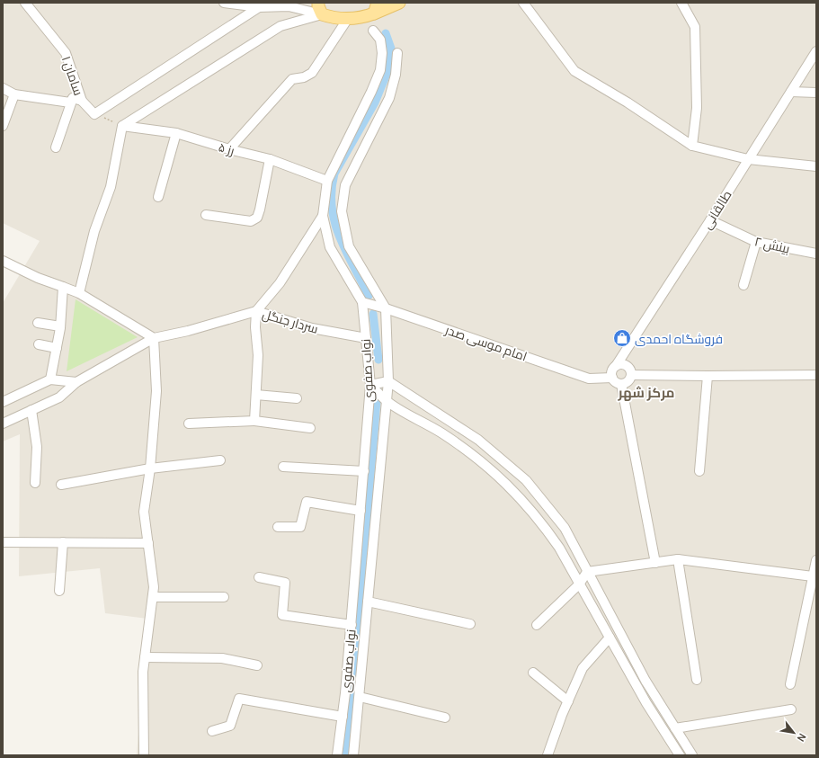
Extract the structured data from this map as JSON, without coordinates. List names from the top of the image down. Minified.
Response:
{"streets":{"street":["سامان ۱","رز ۵","طالقانی","بینش ۲","سردار جنگل","امام موسی صدر","نواب صفوی"]},"crossings":[["رز ۵","نواب صفوی"],["طالقانی","بینش ۲"],["طالقانی","امام موسی صدر"],["سردار جنگل","نواب صفوی"],["امام موسی صدر","نواب صفوی"]],"districts":["مرکز شهر"],"places":{"shop":["فروشگاه احمدی"]},"north":"bottom right"}
